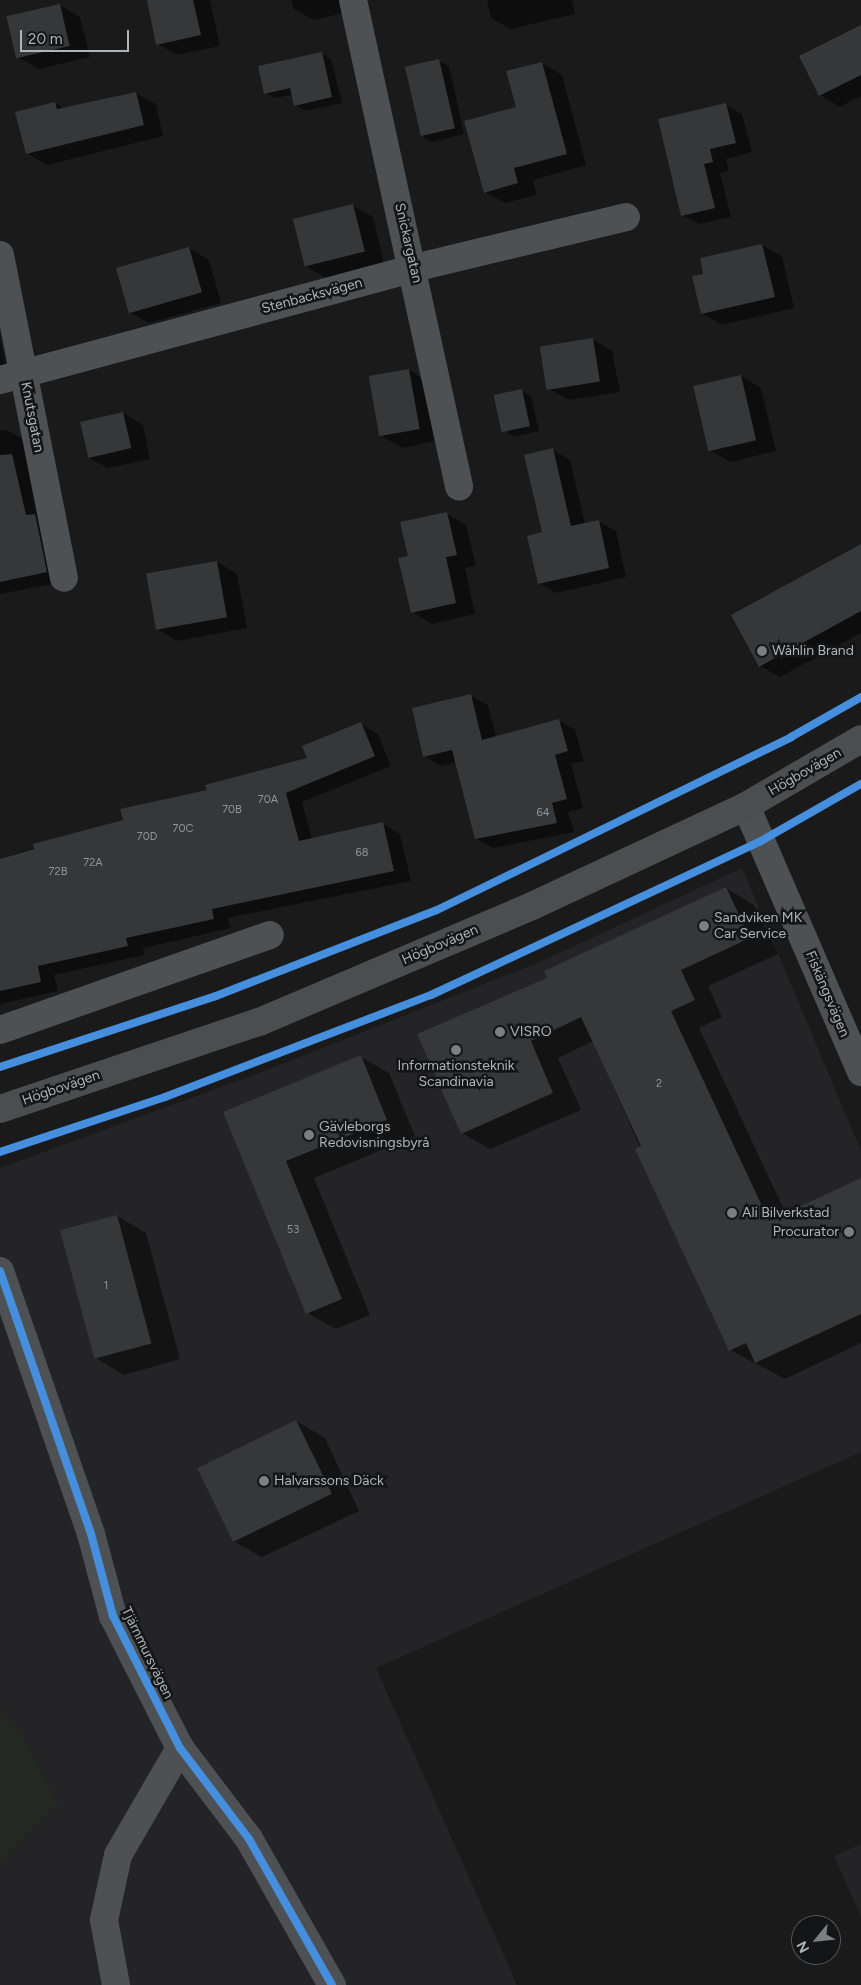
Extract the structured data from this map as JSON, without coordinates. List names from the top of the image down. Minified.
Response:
{"streets":{"main road":["Högbovägen"],"street":["Snickargatan","Stenbacksvägen","Knutsgatan","Fiskängsvägen","Tjärnmursvägen"]},"crossings":[["Snickargatan","Stenbacksvägen"],["Stenbacksvägen","Knutsgatan"],["Högbovägen","Fiskängsvägen"]],"places":["Wåhlin Brand","Sandviken MK Car Service","VISRO","Informationsteknik Scandinavia","Gävleborgs Redovisningsbyrå","Ali Bilverkstad","Procurator","Halvarssons Däck"],"house_numbers":["70A","70B","64","70C","70D","68","72A","72B","2","53","1"],"scale_bar":"20 m","north":"bottom left"}
